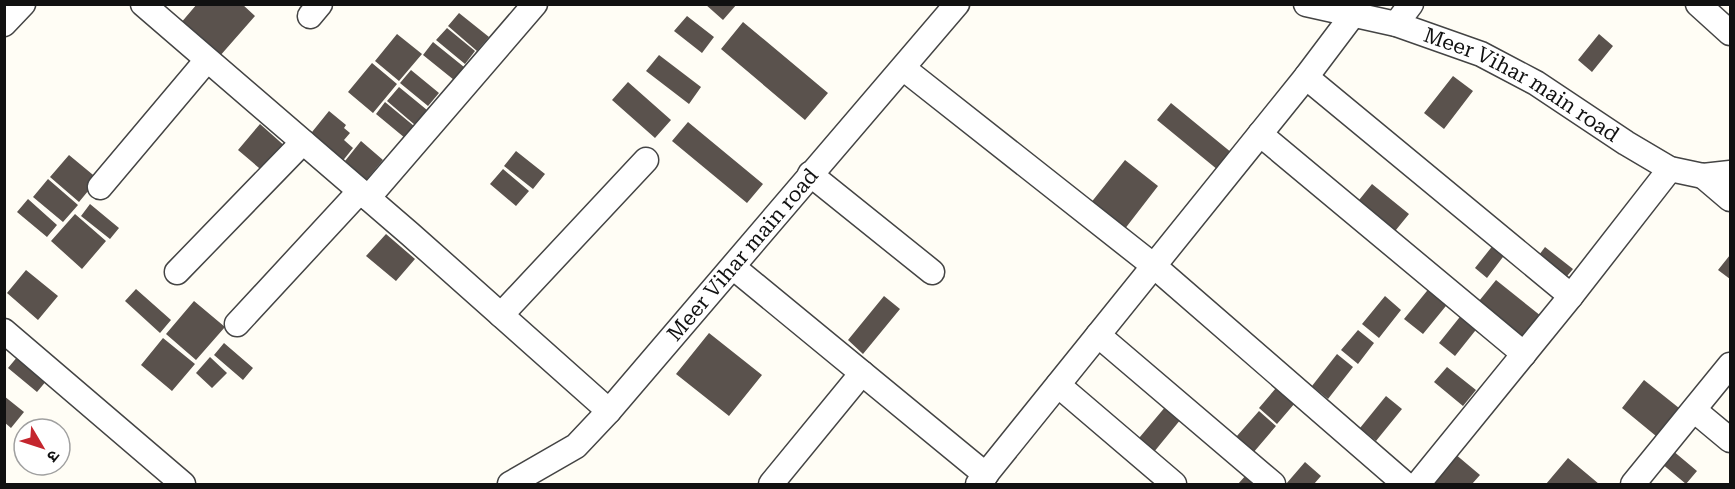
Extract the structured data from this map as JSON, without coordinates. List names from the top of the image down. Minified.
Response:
{"streets":{"street":["Meer Vihar main road"]},"north":"bottom right"}
